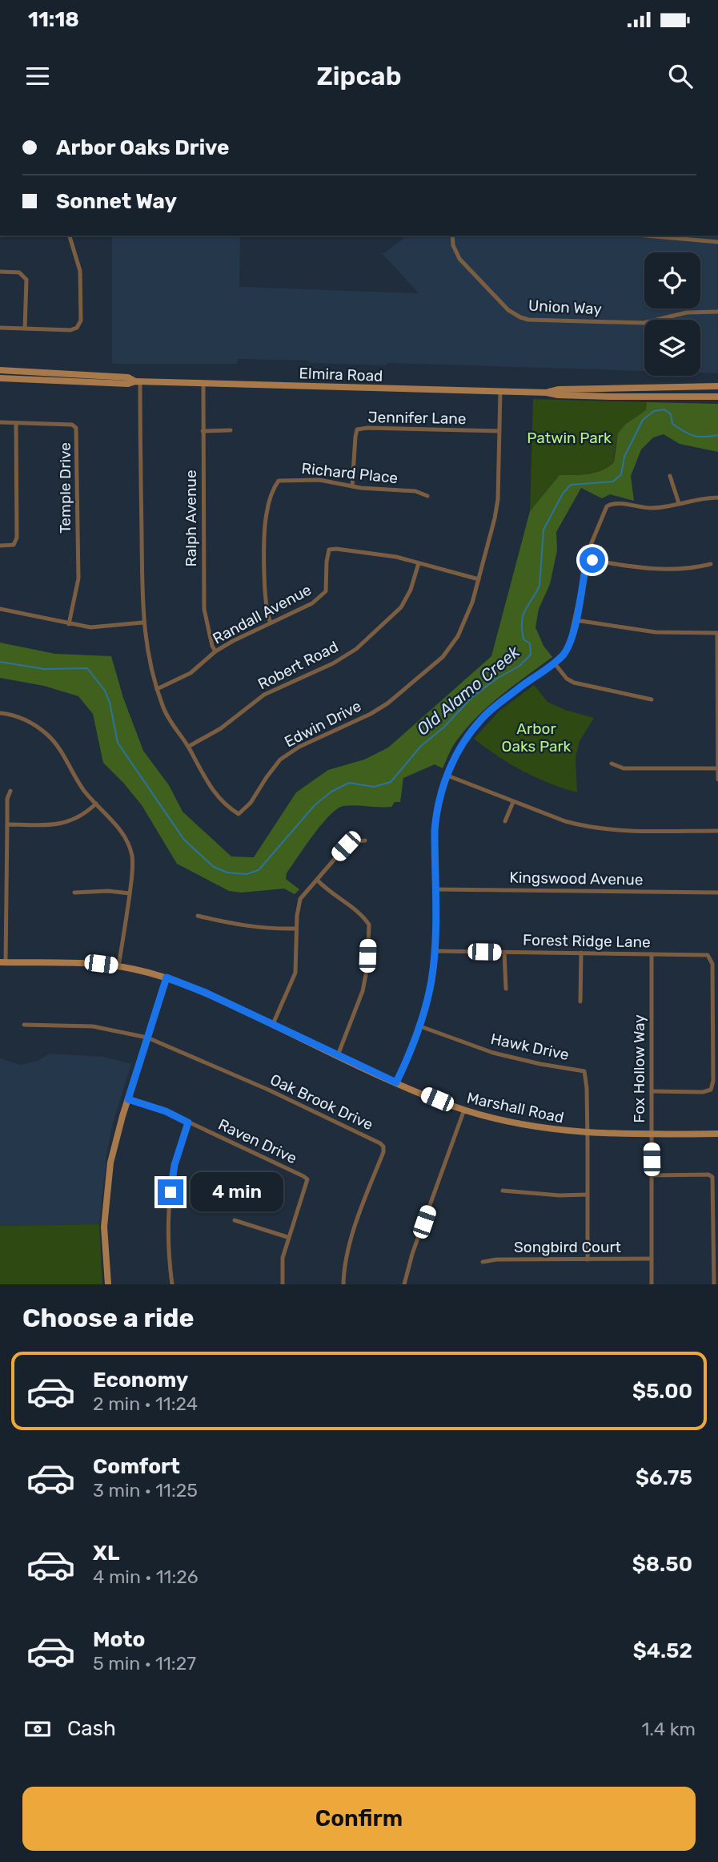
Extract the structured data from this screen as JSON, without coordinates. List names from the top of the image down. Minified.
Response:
{"streets":{"street":["Union Way","Elmira Road","Jennifer Lane","Richard Place","Temple Drive","Ralph Avenue","Randall Avenue","Robert Road","Edwin Drive","Kingswood Avenue","Forest Ridge Lane","Hawk Drive","Fox Hollow Way","Oak Brook Drive","Marshall Road","Raven Drive","Songbird Court"]},"crossings":[["Elmira Road","Ralph Avenue"],["Elmira Road","Edwin Drive"],["Jennifer Lane","Richard Place"],["Jennifer Lane","Edwin Drive"],["Richard Place","Randall Avenue"],["Ralph Avenue","Randall Avenue"],["Randall Avenue","Robert Road"],["Randall Avenue","Edwin Drive"],["Robert Road","Edwin Drive"],["Forest Ridge Lane","Fox Hollow Way"],["Hawk Drive","Marshall Road"],["Hawk Drive","Songbird Court"],["Fox Hollow Way","Marshall Road"],["Fox Hollow Way","Songbird Court"]],"water":["Old Alamo Creek"],"parks":["Patwin Park","Arbor Oaks Park"],"page":{"status":"11:18","header":"Zipcab","banner":["Arbor Oaks Drive","Sonnet Way"],"bubble":"4 min","heading":"Choose a ride","list":[{"name":"Economy","note":"2 min · 11:24","value":"$5.00"},{"name":"Comfort","note":"3 min · 11:25","value":"$6.75"},{"name":"XL","note":"4 min · 11:26","value":"$8.50"},{"name":"Moto","note":"5 min · 11:27","value":"$4.52"}],"pay":["Cash","1.4 km"],"buttons":"Confirm"}}
